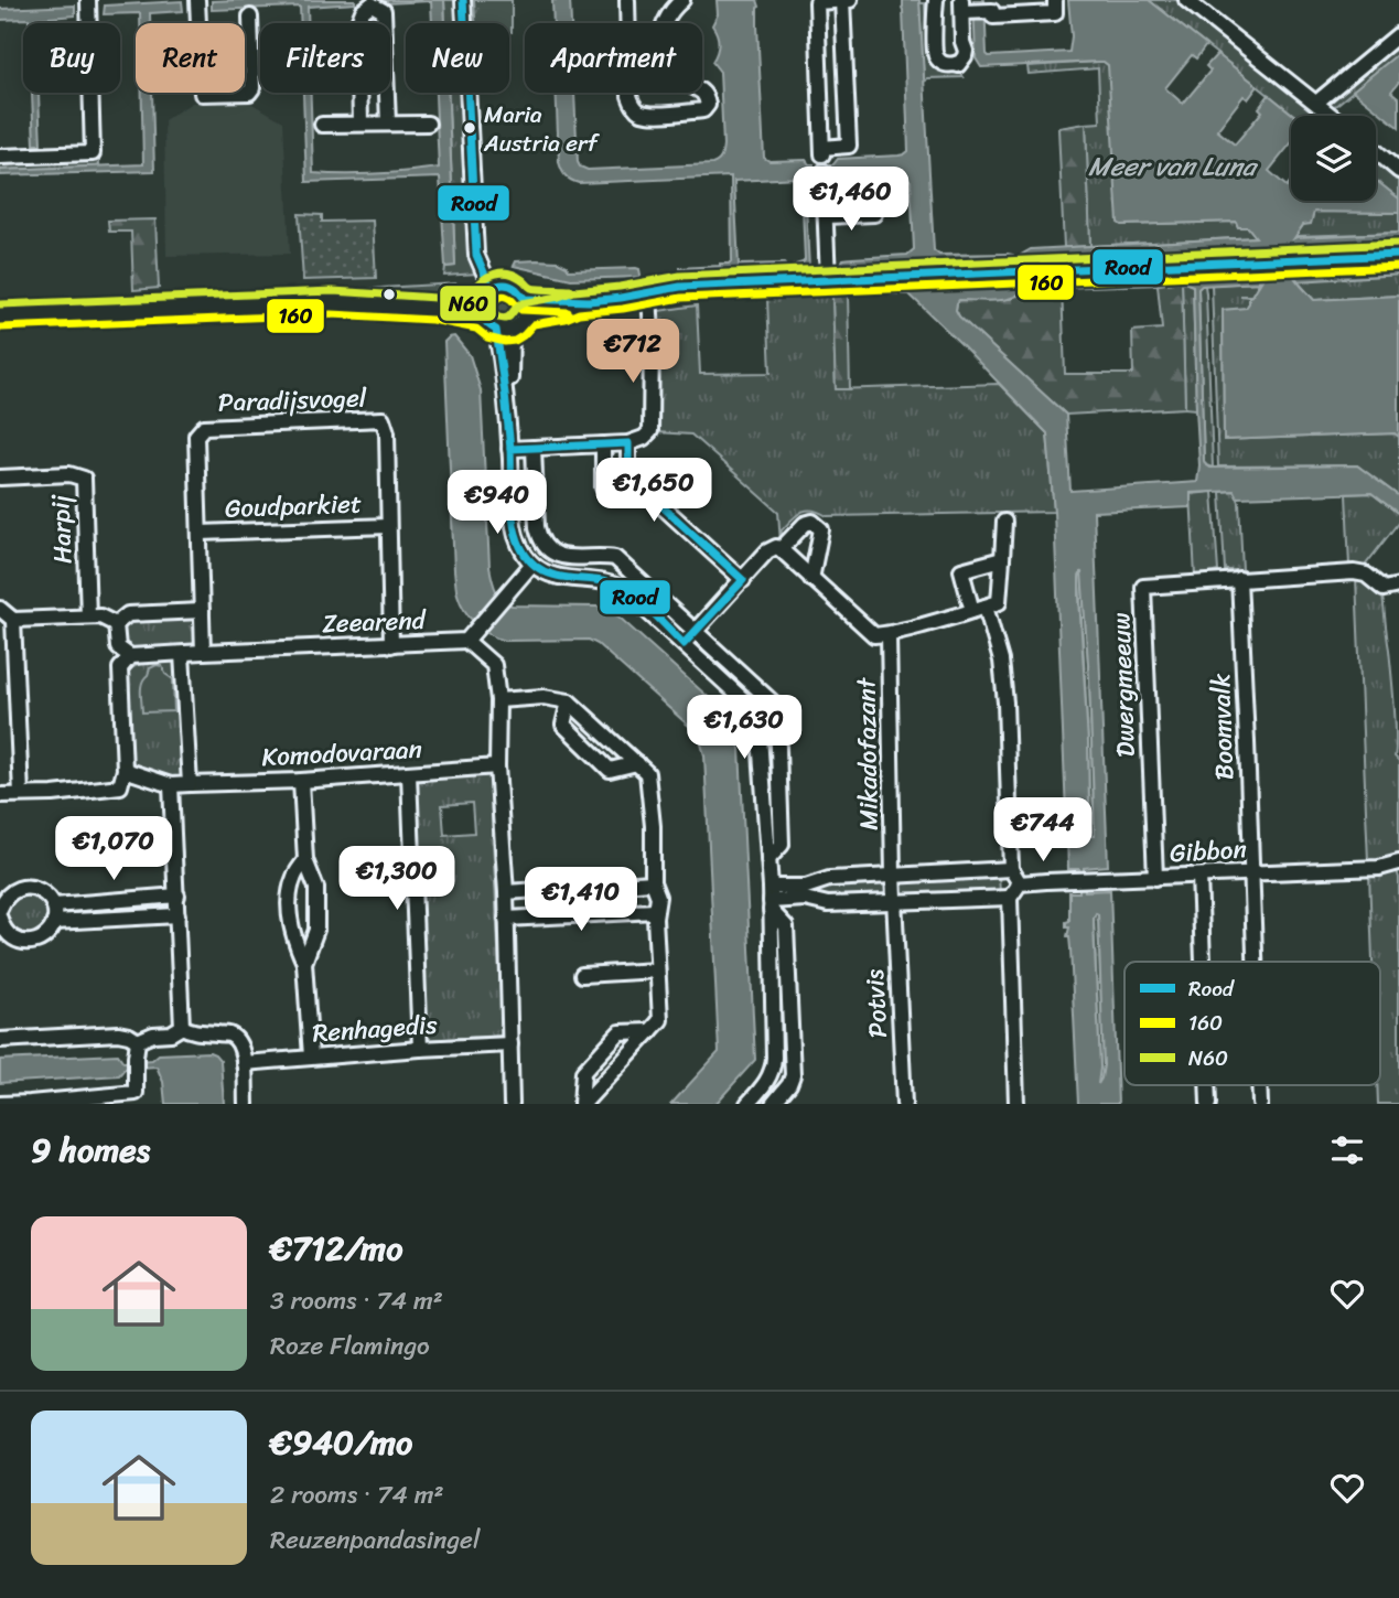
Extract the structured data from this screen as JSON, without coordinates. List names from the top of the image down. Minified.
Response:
{"streets":{"street":["Paradijsvogel","Goudparkiet","Harpij","Zeearend","Dwergmeeuw","Boomvalk","Komodovaraan","Mikadofazant","Gibbon","Potvis","Renhagedis"]},"crossings":[["Paradijsvogel","Goudparkiet"],["Paradijsvogel","Zeearend"],["Dwergmeeuw","Boomvalk"],["Dwergmeeuw","Gibbon"],["Boomvalk","Gibbon"]],"water":["Meer van Luna"],"places":["Maria Austria erf"],"lines":["transit line Rood","transit line N60","transit line 160"],"legend":["Rood","160","N60"],"page":{"chip":["Buy","Rent","Filters","New","Apartment"],"price":["€1,460","€712","€1,650","€940","€1,630","€744","€1,070","€1,300","€1,410"],"heading":"9 homes","list":[{"name":"€712/mo","note":"3 rooms · 74 m² · Roze Flamingo"},{"name":"€940/mo","note":"2 rooms · 74 m² · Reuzenpandasingel"}]}}
